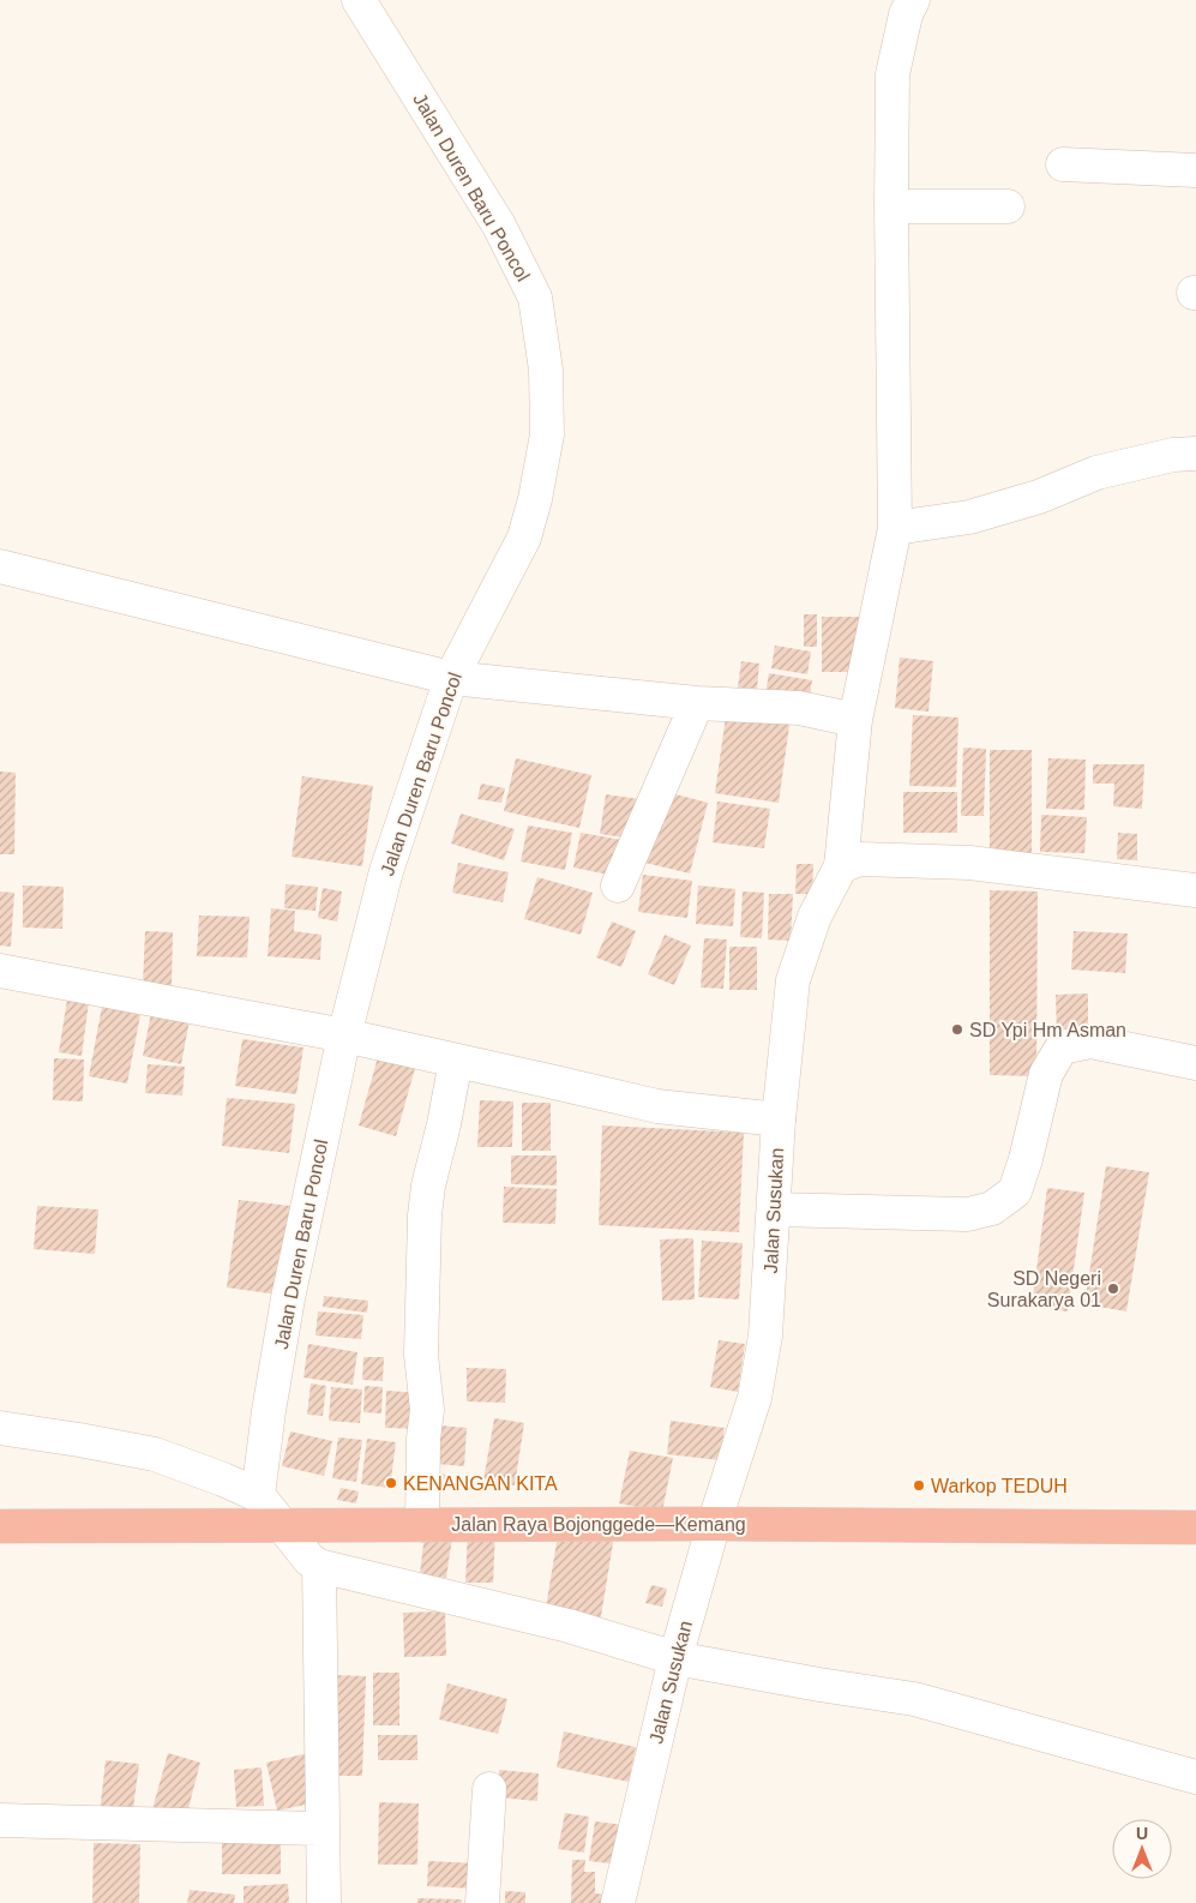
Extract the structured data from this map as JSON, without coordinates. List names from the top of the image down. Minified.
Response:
{"streets":{"highway":["Jalan Raya Bojonggede—Kemang"],"street":["Jalan Duren Baru Poncol","Jalan Susukan"]},"crossings":[["Jalan Susukan","Jalan Raya Bojonggede—Kemang"]],"places":["SD Ypi Hm Asman","SD Negeri Surakarya 01","KENANGAN KITA","Warkop TEDUH"],"north":"top"}
